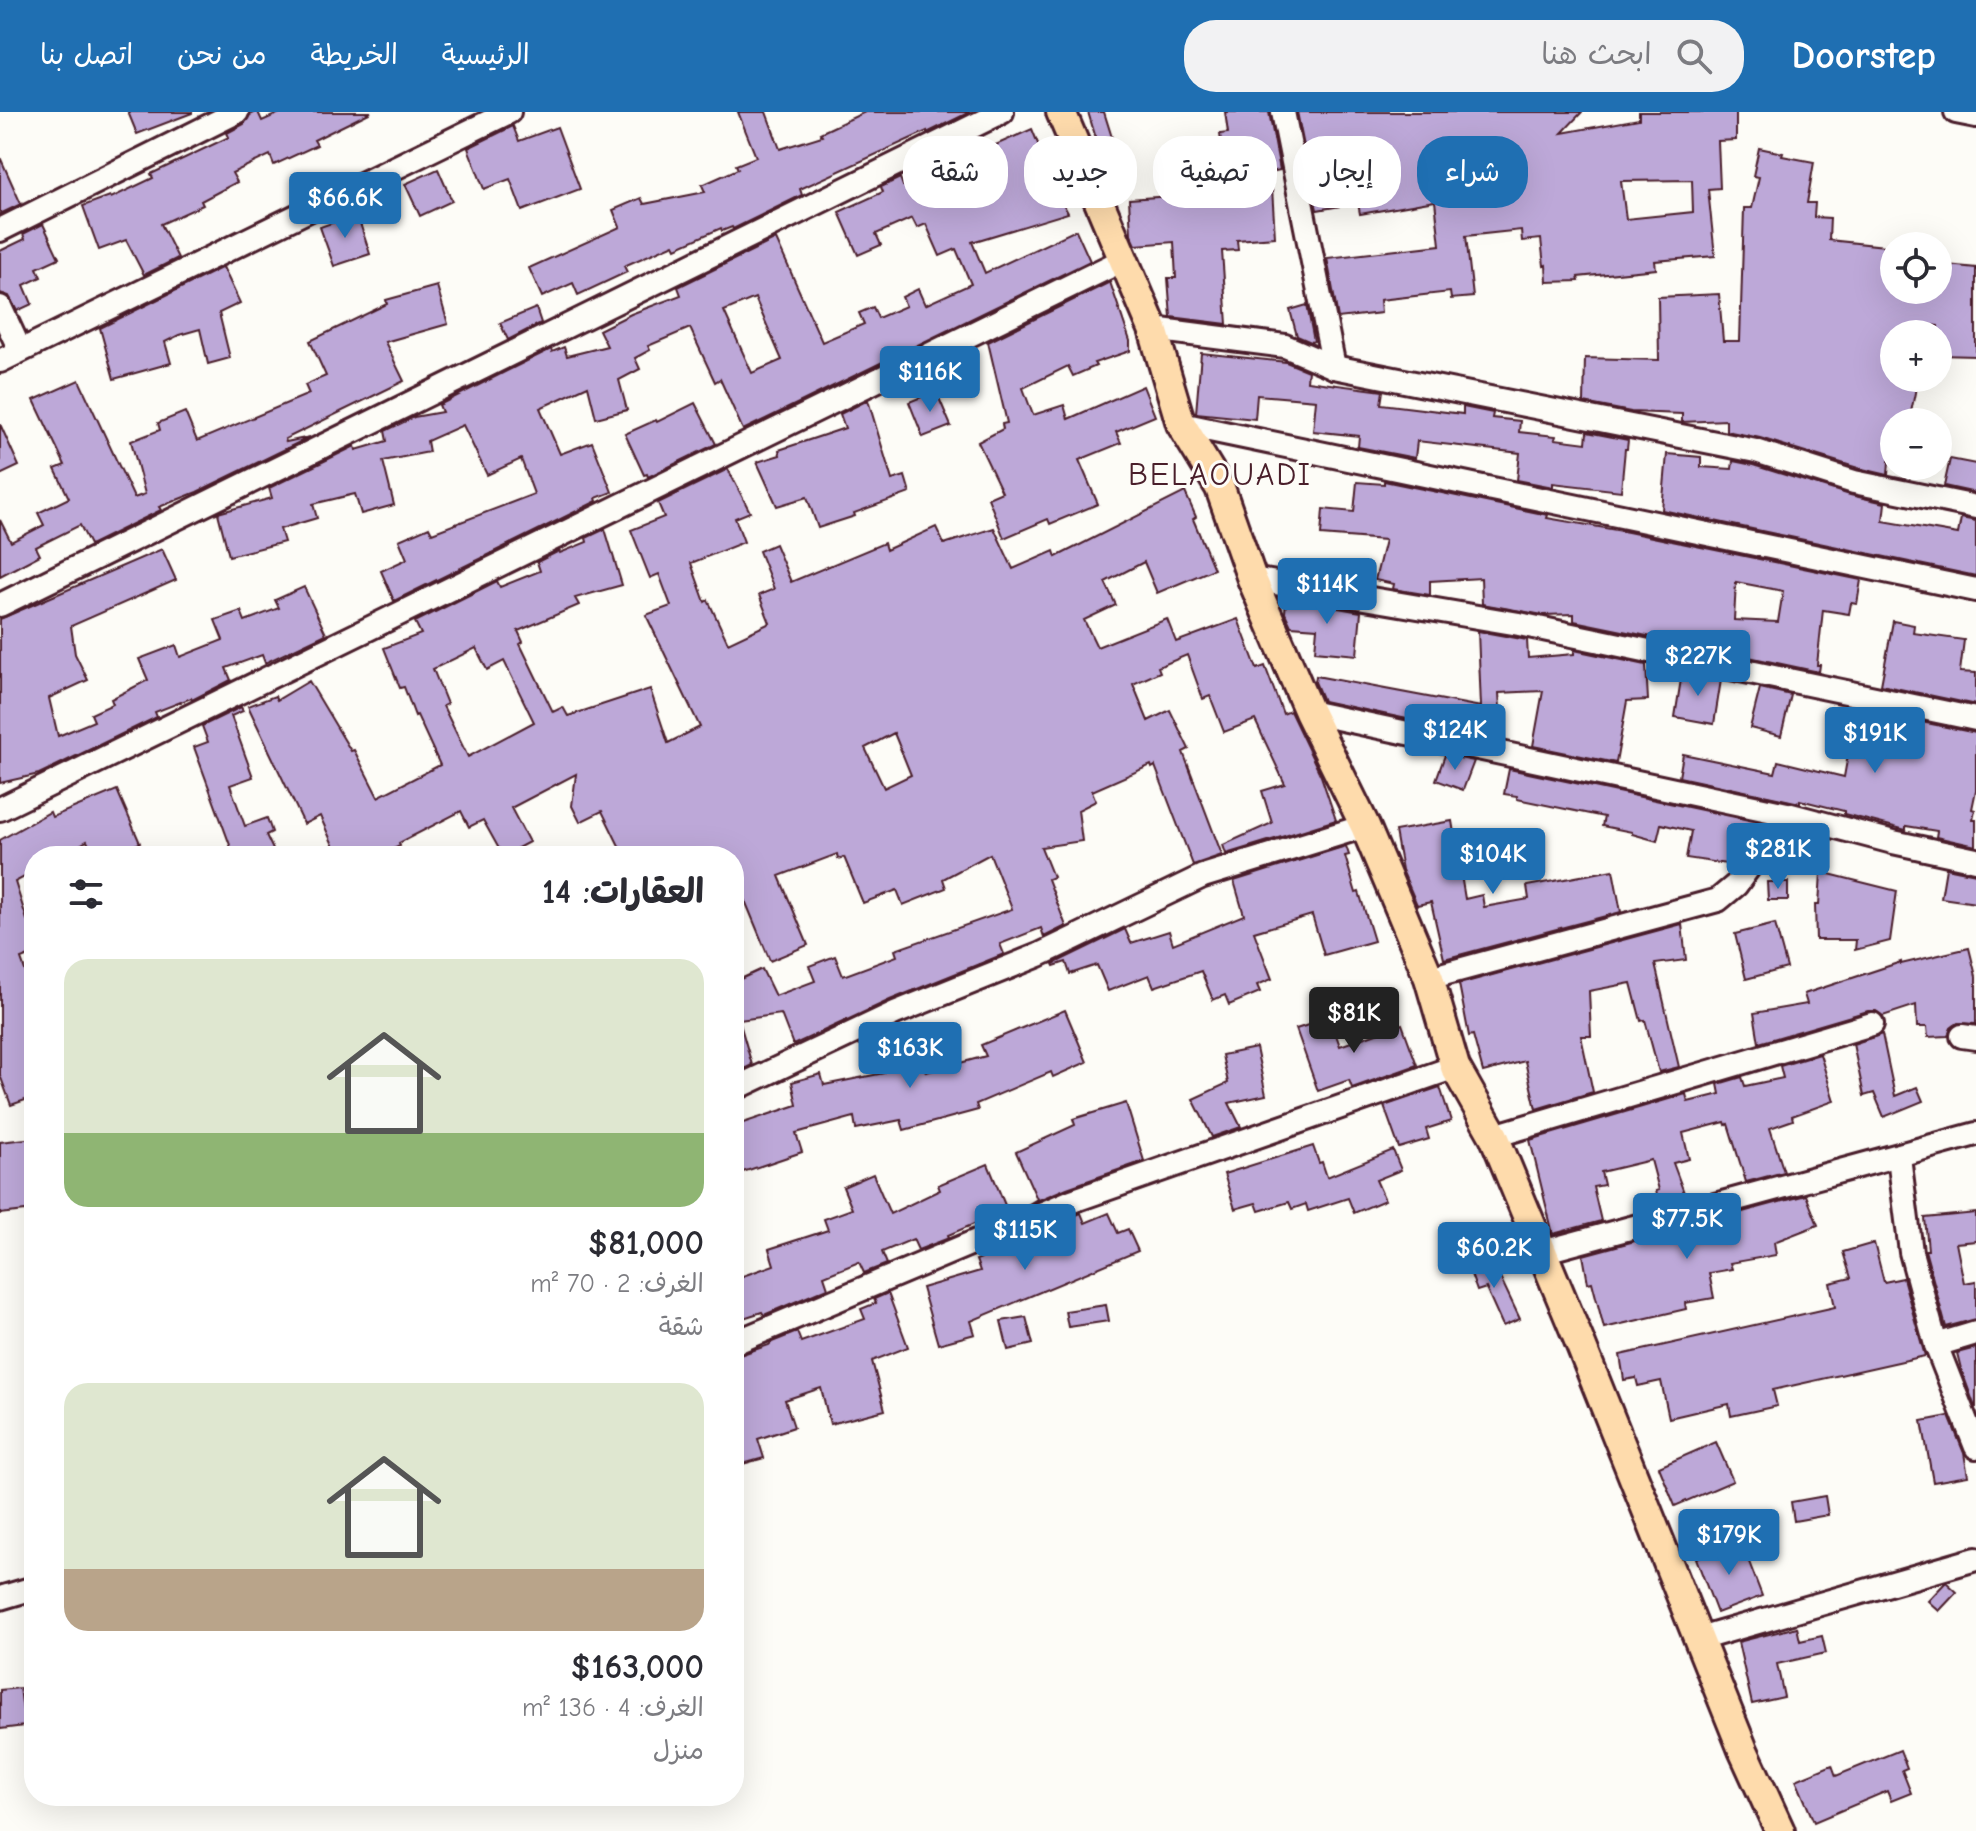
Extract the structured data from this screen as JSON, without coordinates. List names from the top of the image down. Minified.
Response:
{"districts":["BELAOUADI"],"page":{"header":"Doorstep","search":"ابحث هنا","nav":["الرئيسية","الخريطة","من نحن","اتصل بنا"],"chip":["شراء","إيجار","تصفية","جديد","شقة"],"price":["$66.6K","$116K","$114K","$227K","$124K","$191K","$281K","$104K","$81K","$163K","$77.5K","$115K","$60.2K","$179K"],"map_buttons":["+","−"],"heading":"العقارات: 14","list":[{"name":"$81,000","note":"الغرف: 2 · 70 m² · شقة"},{"name":"$163,000","note":"الغرف: 4 · 136 m² · منزل"}]}}
